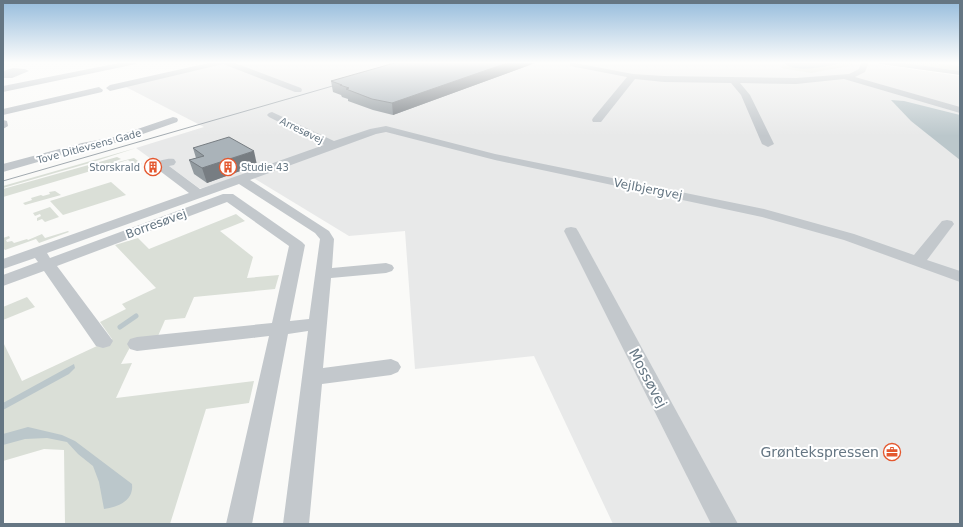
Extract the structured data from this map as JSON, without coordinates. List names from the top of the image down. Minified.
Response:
{"streets":{"street":["Arresøvej","Tove Ditlevsens Gade","Vejlbjergvej","Borresøvej","Mossøvej"]},"crossings":[["Arresøvej","Vejlbjergvej"],["Arresøvej","Borresøvej"]],"places":{"building":["Storskrald","Studie 43"],"office":["Grøntekspressen"]}}
